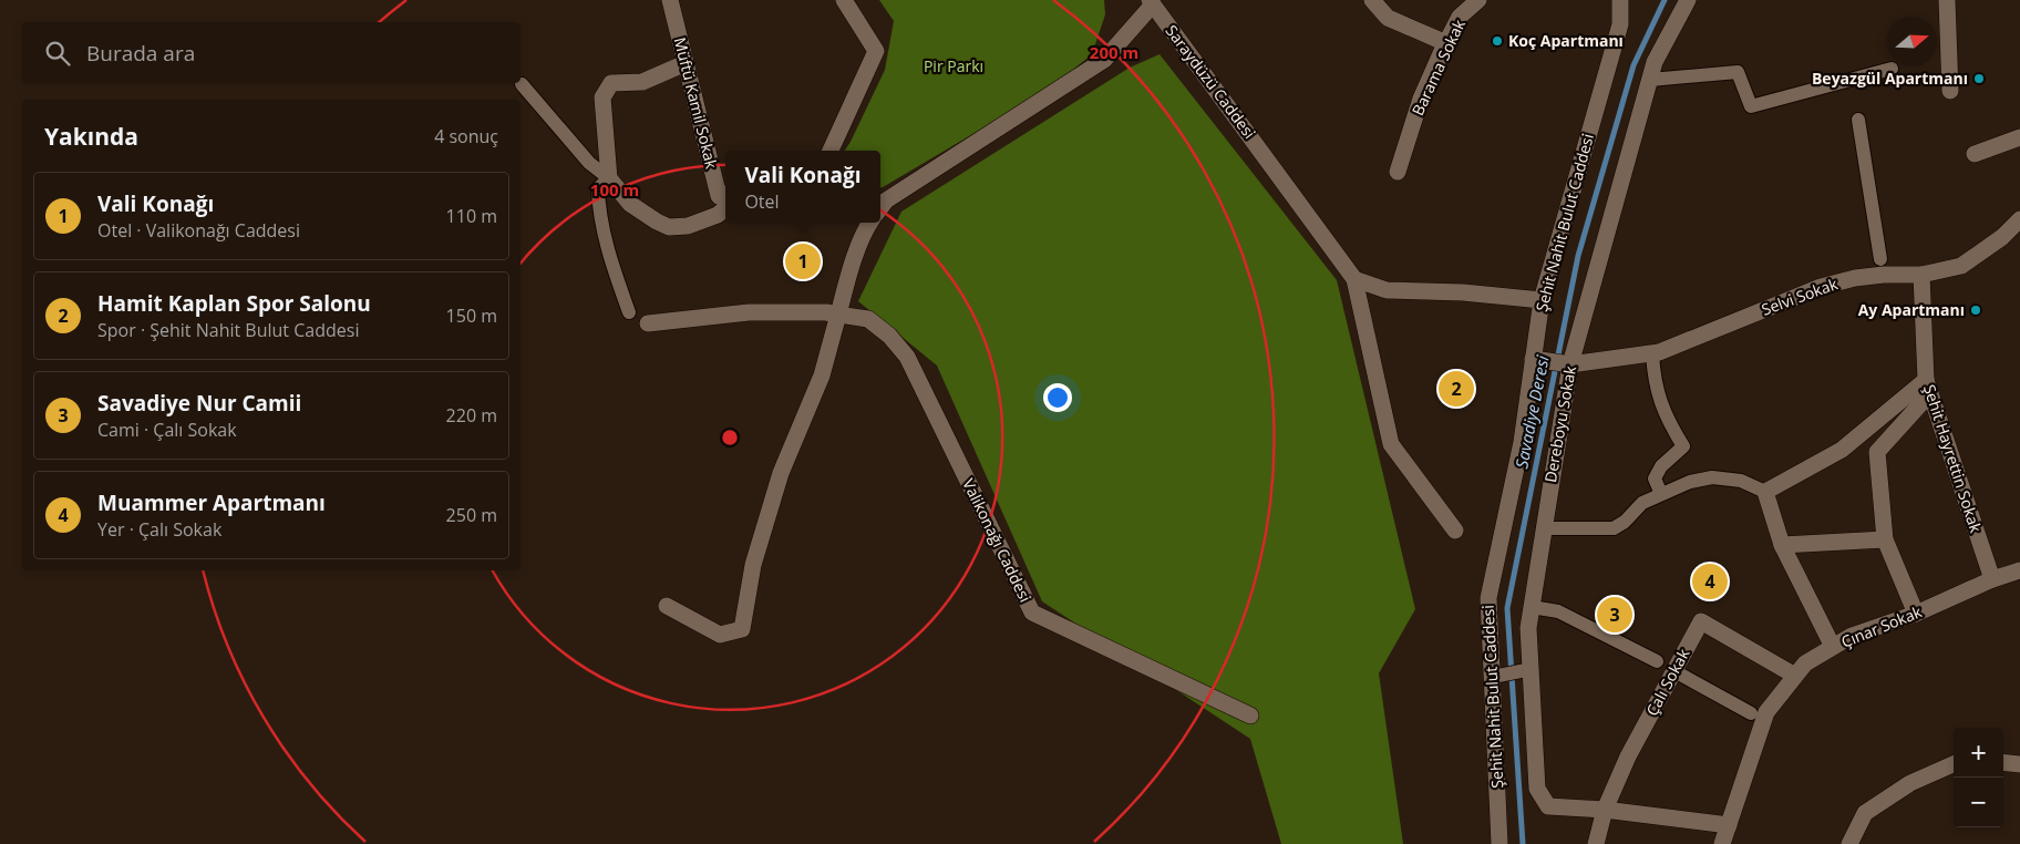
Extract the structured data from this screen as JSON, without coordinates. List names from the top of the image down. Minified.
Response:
{"streets":{"street":["Barama Sokak","Saraydüzü Caddesi","Müftü Kamil Sokak","Şehit Nahit Bulut Caddesi","Selvi Sokak","Dereboyu Sokak","Şehit Hayrettin Sokak","Valikonağı Caddesi","Çınar Sokak","Çalı Sokak"]},"crossings":[["Şehit Nahit Bulut Caddesi","Selvi Sokak"],["Selvi Sokak","Dereboyu Sokak"],["Selvi Sokak","Şehit Hayrettin Sokak"],["Dereboyu Sokak","Çalı Sokak"],["Şehit Hayrettin Sokak","Çınar Sokak"],["Çınar Sokak","Çalı Sokak"]],"water":["Savadiye Deresi"],"parks":["Pir Parkı"],"places":["Koç Apartmanı","Beyazgül Apartmanı","Ay Apartmanı"],"north":"right","page":{"search":"Burada ara","heading":["Yakında","4 sonuç"],"popup":["Vali Konağı","Otel"],"list":[{"mark":"1","name":"Vali Konağı","note":"Otel · Valikonağı Caddesi","value":"110 m"},{"mark":"2","name":"Hamit Kaplan Spor Salonu","note":"Spor · Şehit Nahit Bulut Caddesi","value":"150 m"},{"mark":"3","name":"Savadiye Nur Camii","note":"Cami · Çalı Sokak","value":"220 m"},{"mark":"4","name":"Muammer Apartmanı","note":"Yer · Çalı Sokak","value":"250 m"}],"pins":["1","2","4","3"],"map_buttons":["+","−"]},"rings":["200 m","100 m"]}
